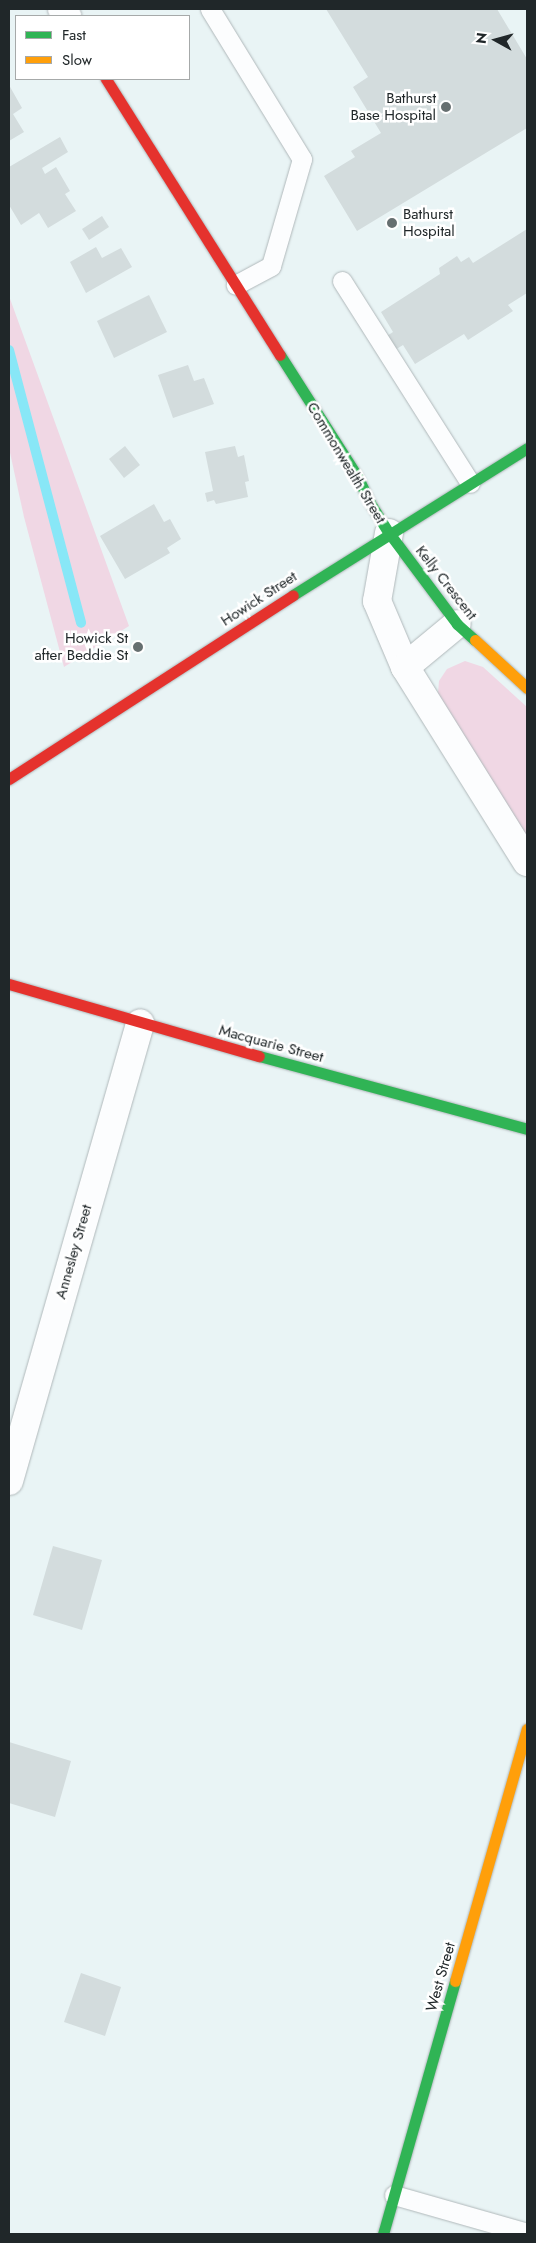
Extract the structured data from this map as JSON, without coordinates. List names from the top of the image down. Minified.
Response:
{"streets":{"street":["Commonwealth Street","Kelly Crescent","Howick Street","Macquarie Street","Annesley Street","West Street"]},"crossings":[["Commonwealth Street","Kelly Crescent"],["Commonwealth Street","Howick Street"],["Kelly Crescent","Howick Street"],["Macquarie Street","Annesley Street"]],"places":["Bathurst Base Hospital","Bathurst Hospital","Howick St after Beddie St"],"legend":["Fast","Slow"],"north":"left"}
